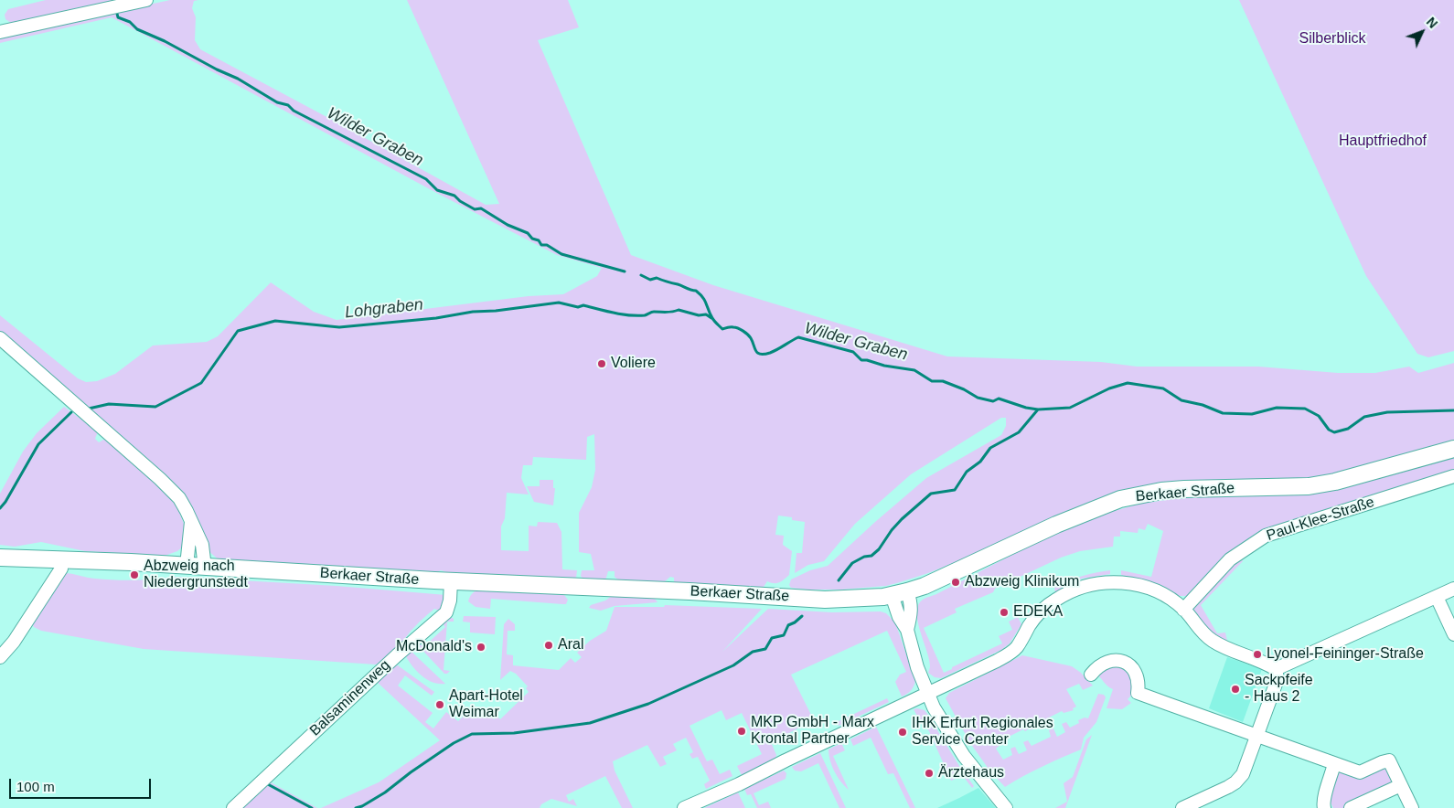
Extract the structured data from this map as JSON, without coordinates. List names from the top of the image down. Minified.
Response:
{"streets":{"main road":["Berkaer Straße"],"street":["Paul-Klee-Straße","Balsaminenweg"]},"crossings":[["Berkaer Straße","Balsaminenweg"]],"water":["Wilder Graben","Lohgraben"],"parks":["Silberblick","Hauptfriedhof"],"places":["Voliere","Abzweig nach Niedergrunstedt","Abzweig Klinikum","EDEKA","Aral","McDonald's","Lyonel-Feininger-Straße","Sackpfeife - Haus 2","Apart-Hotel Weimar","MKP GmbH - Marx Krontal Partner","IHK Erfurt Regionales Service Center","Ärztehaus"],"scale_bar":"100 m","north":"top right"}
